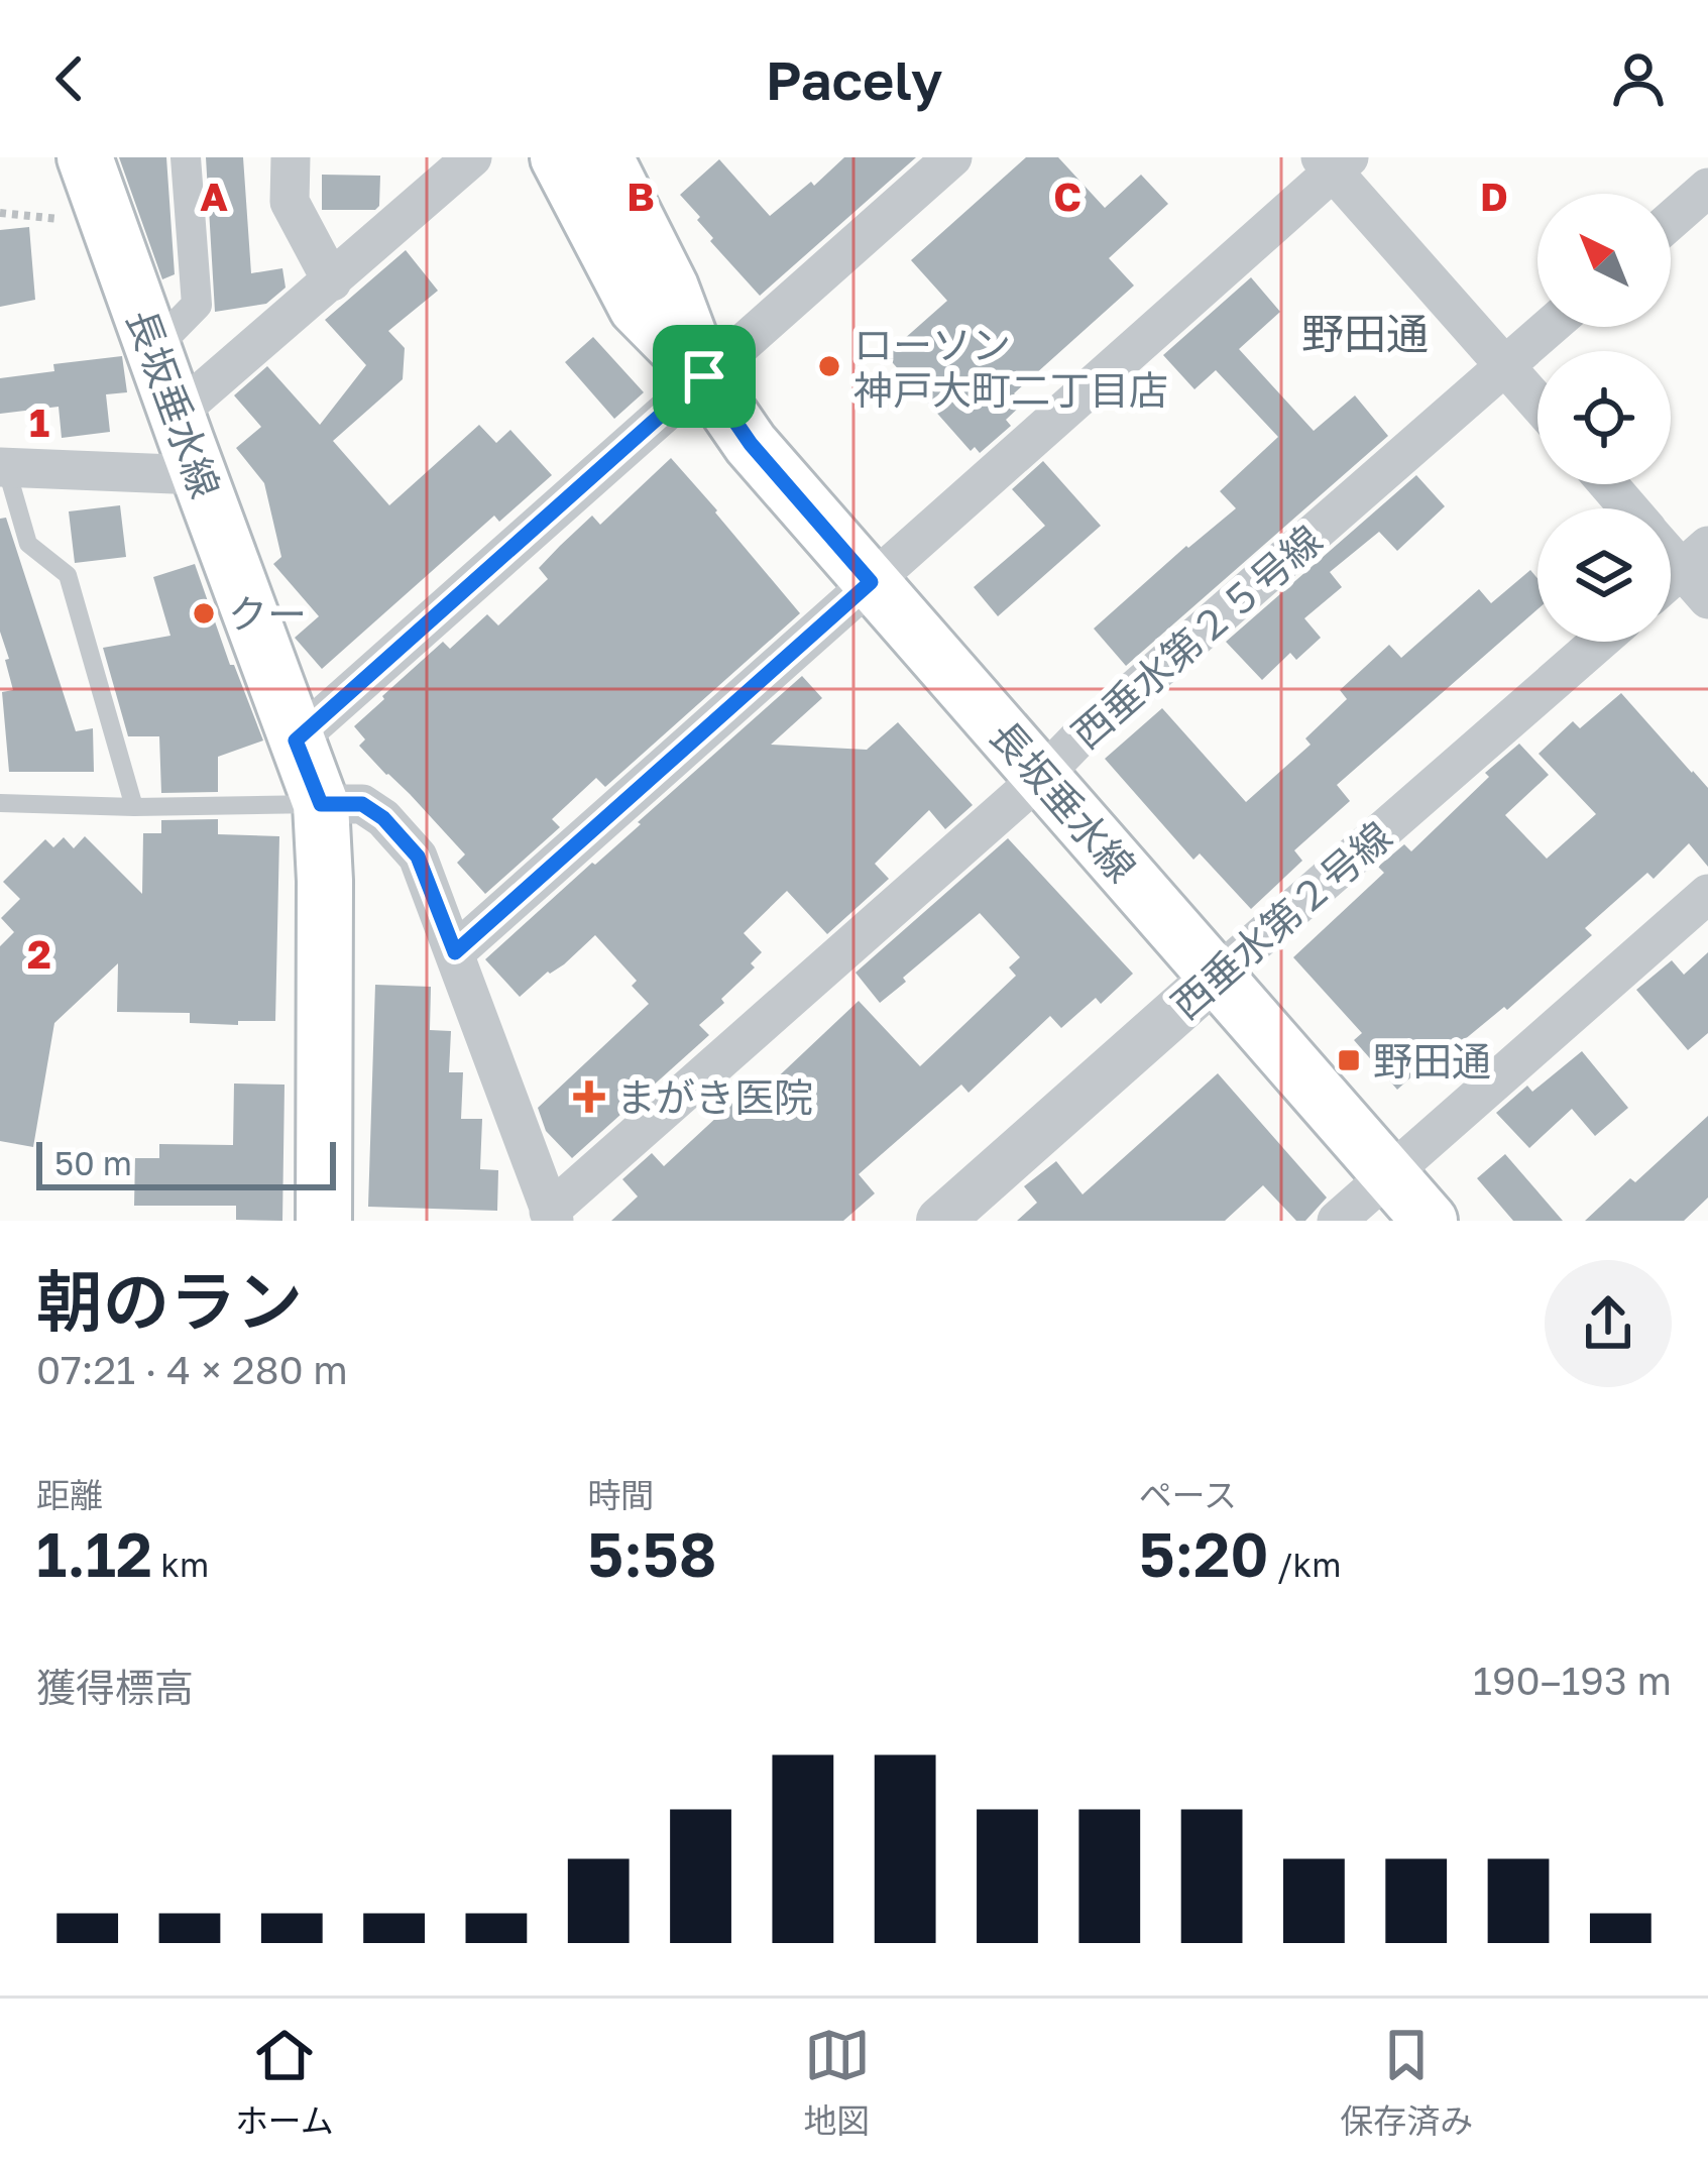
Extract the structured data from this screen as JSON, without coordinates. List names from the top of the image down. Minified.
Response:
{"streets":{"main road":["長坂垂水線"],"street":["西垂水第２５号線","西垂水第２号線"]},"crossings":[["長坂垂水線","西垂水第２５号線"],["長坂垂水線","西垂水第２号線"]],"districts":["野田通"],"places":{"other":["ローソン 神戸大町二丁目店","クー"],"transit":["野田通"],"health":["まがき医院"]},"scale_bar":"50 m","north":"top left","page":{"header":"Pacely","scale":"50 m","heading":["朝のラン","07:21 · 4 × 280 m"],"stats":[["距離","1.12 km"],["時間","5:58"],["ペース","5:20 /km"]],"chart":["獲得標高","190–193 m"],"tabs":["ホーム","地図","保存済み"]},"grid":{"columns":["A","B","C","D"],"rows":["1","2"]}}
